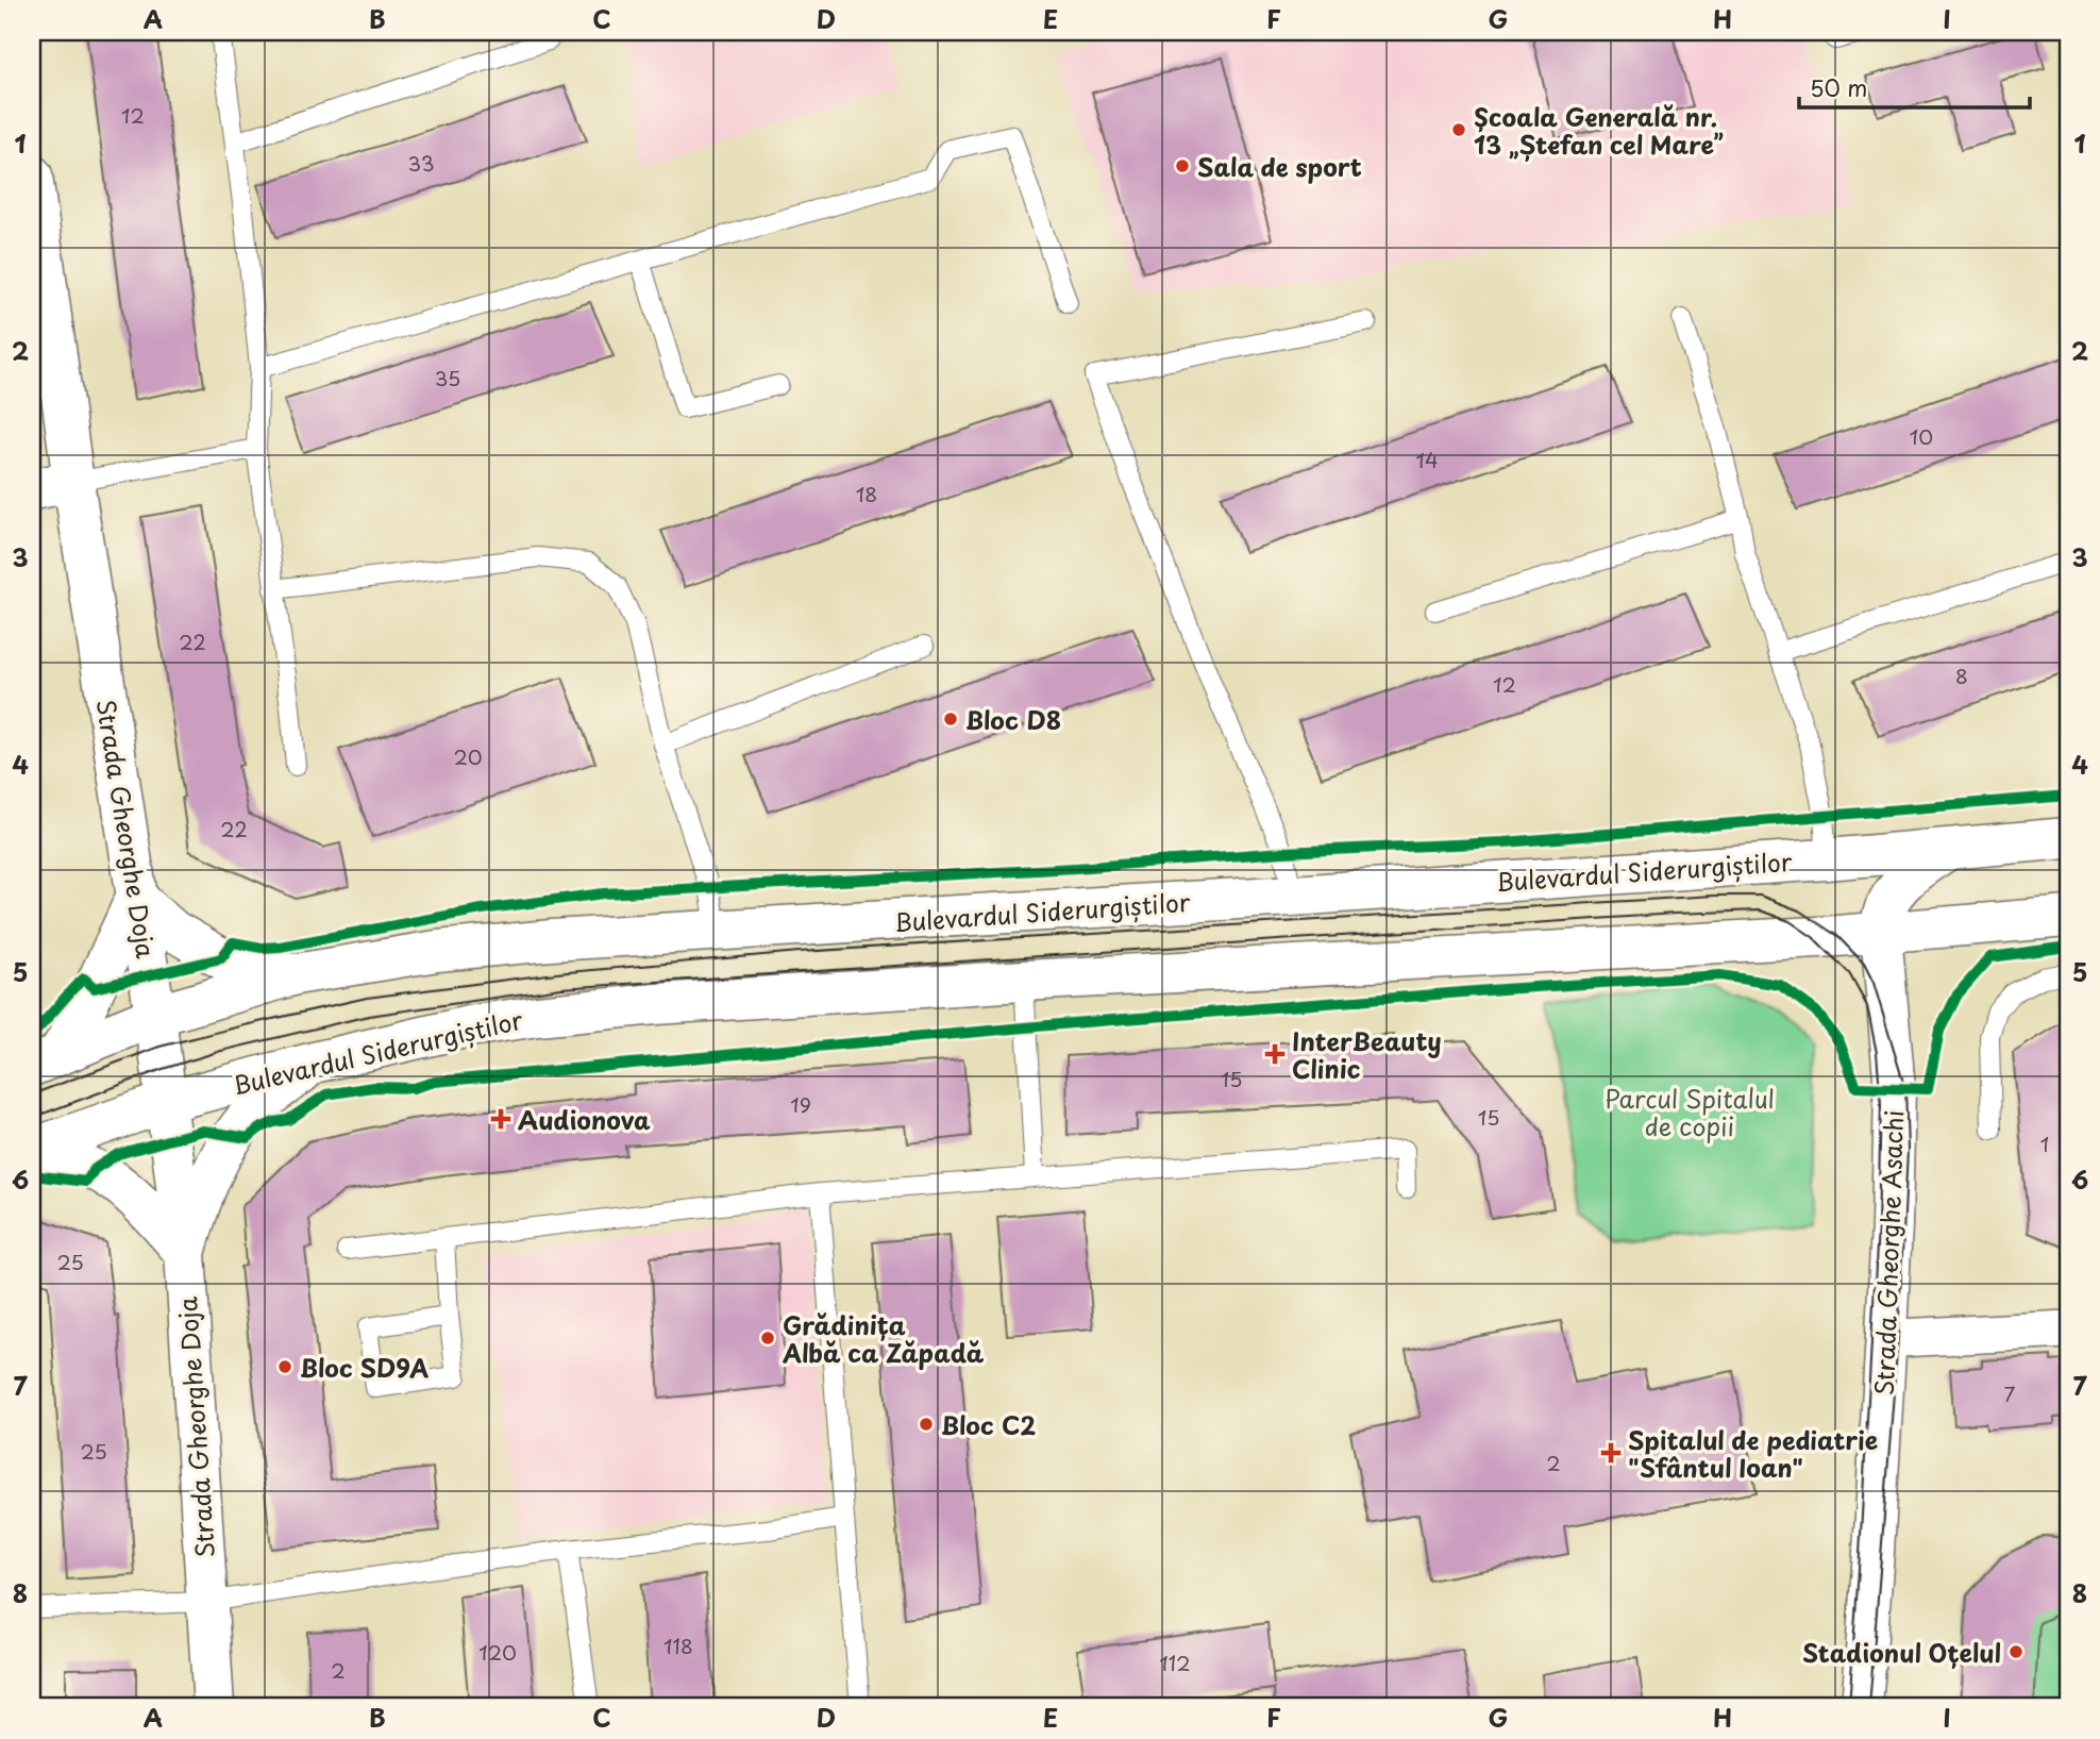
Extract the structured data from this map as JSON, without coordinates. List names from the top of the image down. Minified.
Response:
{"streets":{"main road":["Strada Gheorghe Doja","Bulevardul Siderurgiștilor","Strada Gheorghe Asachi"]},"crossings":[["Strada Gheorghe Doja","Bulevardul Siderurgiștilor"],["Bulevardul Siderurgiștilor","Strada Gheorghe Asachi"]],"parks":["Parcul Spitalul de copii"],"places":{"other":["Școala Generală nr. 13 „Ștefan cel Mare”","Sala de sport","Bloc D8","Grădinița Albă ca Zăpadă","Bloc SD9A","Bloc C2","Stadionul Oțelul"],"health":["InterBeauty Clinic","Audionova","Spitalul de pediatrie \"Sfântul Ioan\""]},"house_numbers":["12","33","35","10","14","18","22","8","12","20","22","15","19","15","1","25","7","25","2","118","120","112","2"],"scale_bar":"50 m","grid":{"columns":["A","B","C","D","E","F","G","H","I"],"rows":["1","2","3","4","5","6","7","8"]}}
